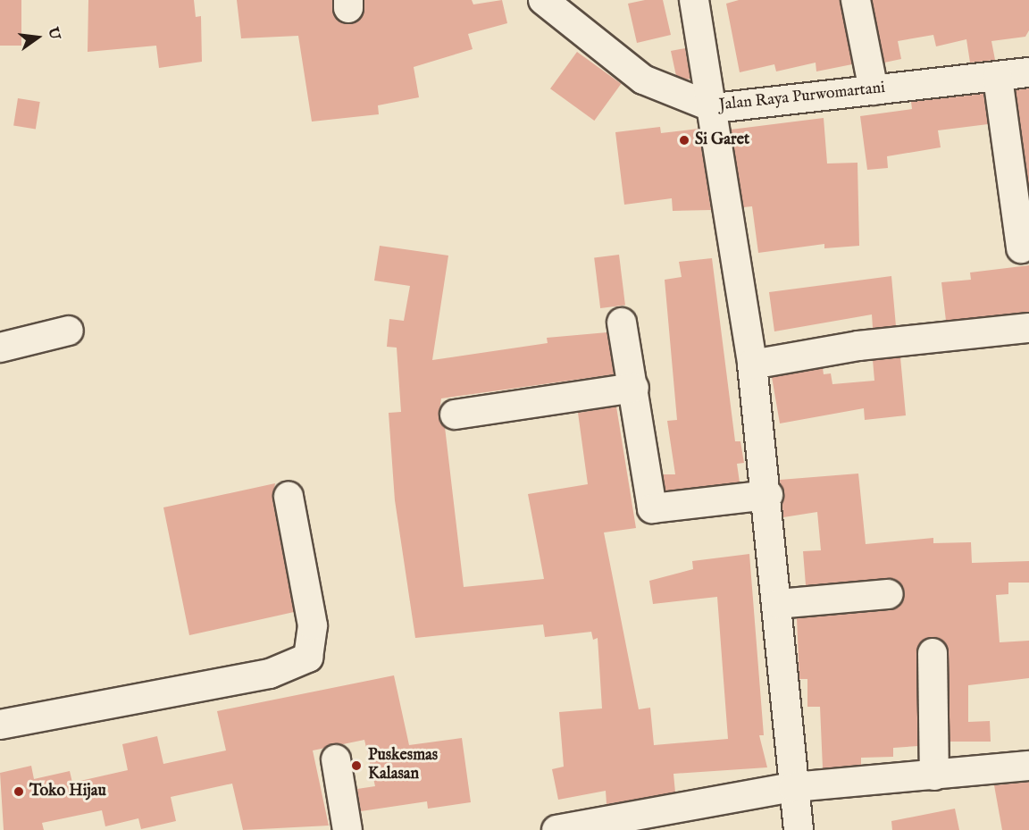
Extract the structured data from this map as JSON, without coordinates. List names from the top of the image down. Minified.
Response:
{"streets":{"street":["Jalan Raya Purwomartani"]},"places":["Si Garet","Puskesmas Kalasan","Toko Hijau"],"north":"right"}
